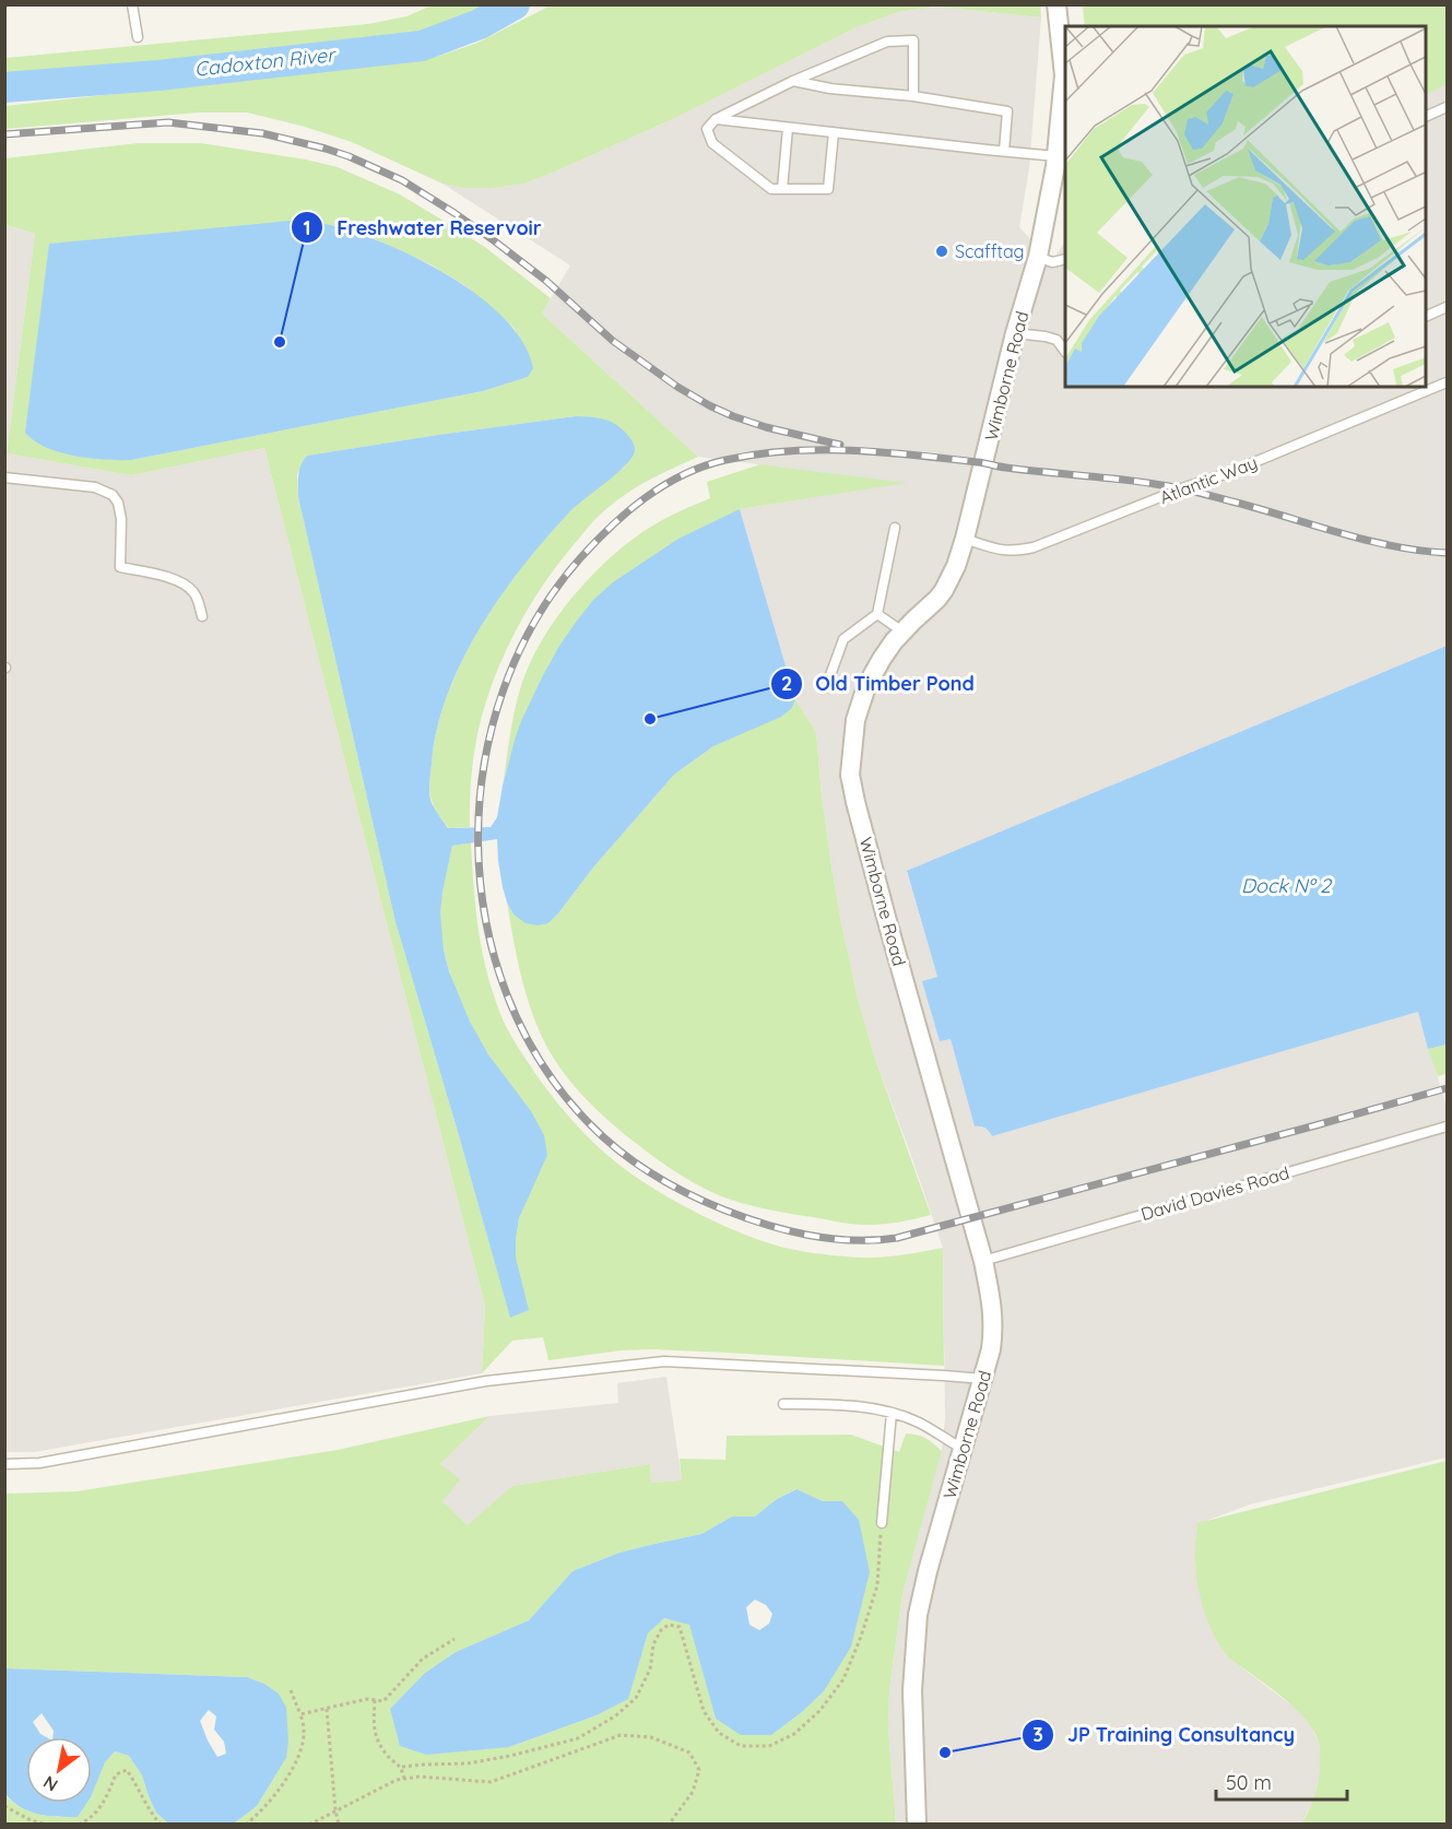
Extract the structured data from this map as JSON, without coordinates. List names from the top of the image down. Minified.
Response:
{"streets":{"street":["Wimborne Road"],"lane":["Atlantic Way","David Davies Road"]},"crossings":[["Wimborne Road","Atlantic Way"],["Wimborne Road","David Davies Road"]],"water":["Cadoxton River","Dock Nº 2"],"places":["Scafftag","Freshwater Reservoir","Old Timber Pond","JP Training Consultancy"],"scale_bar":"50 m","north":"bottom left"}
